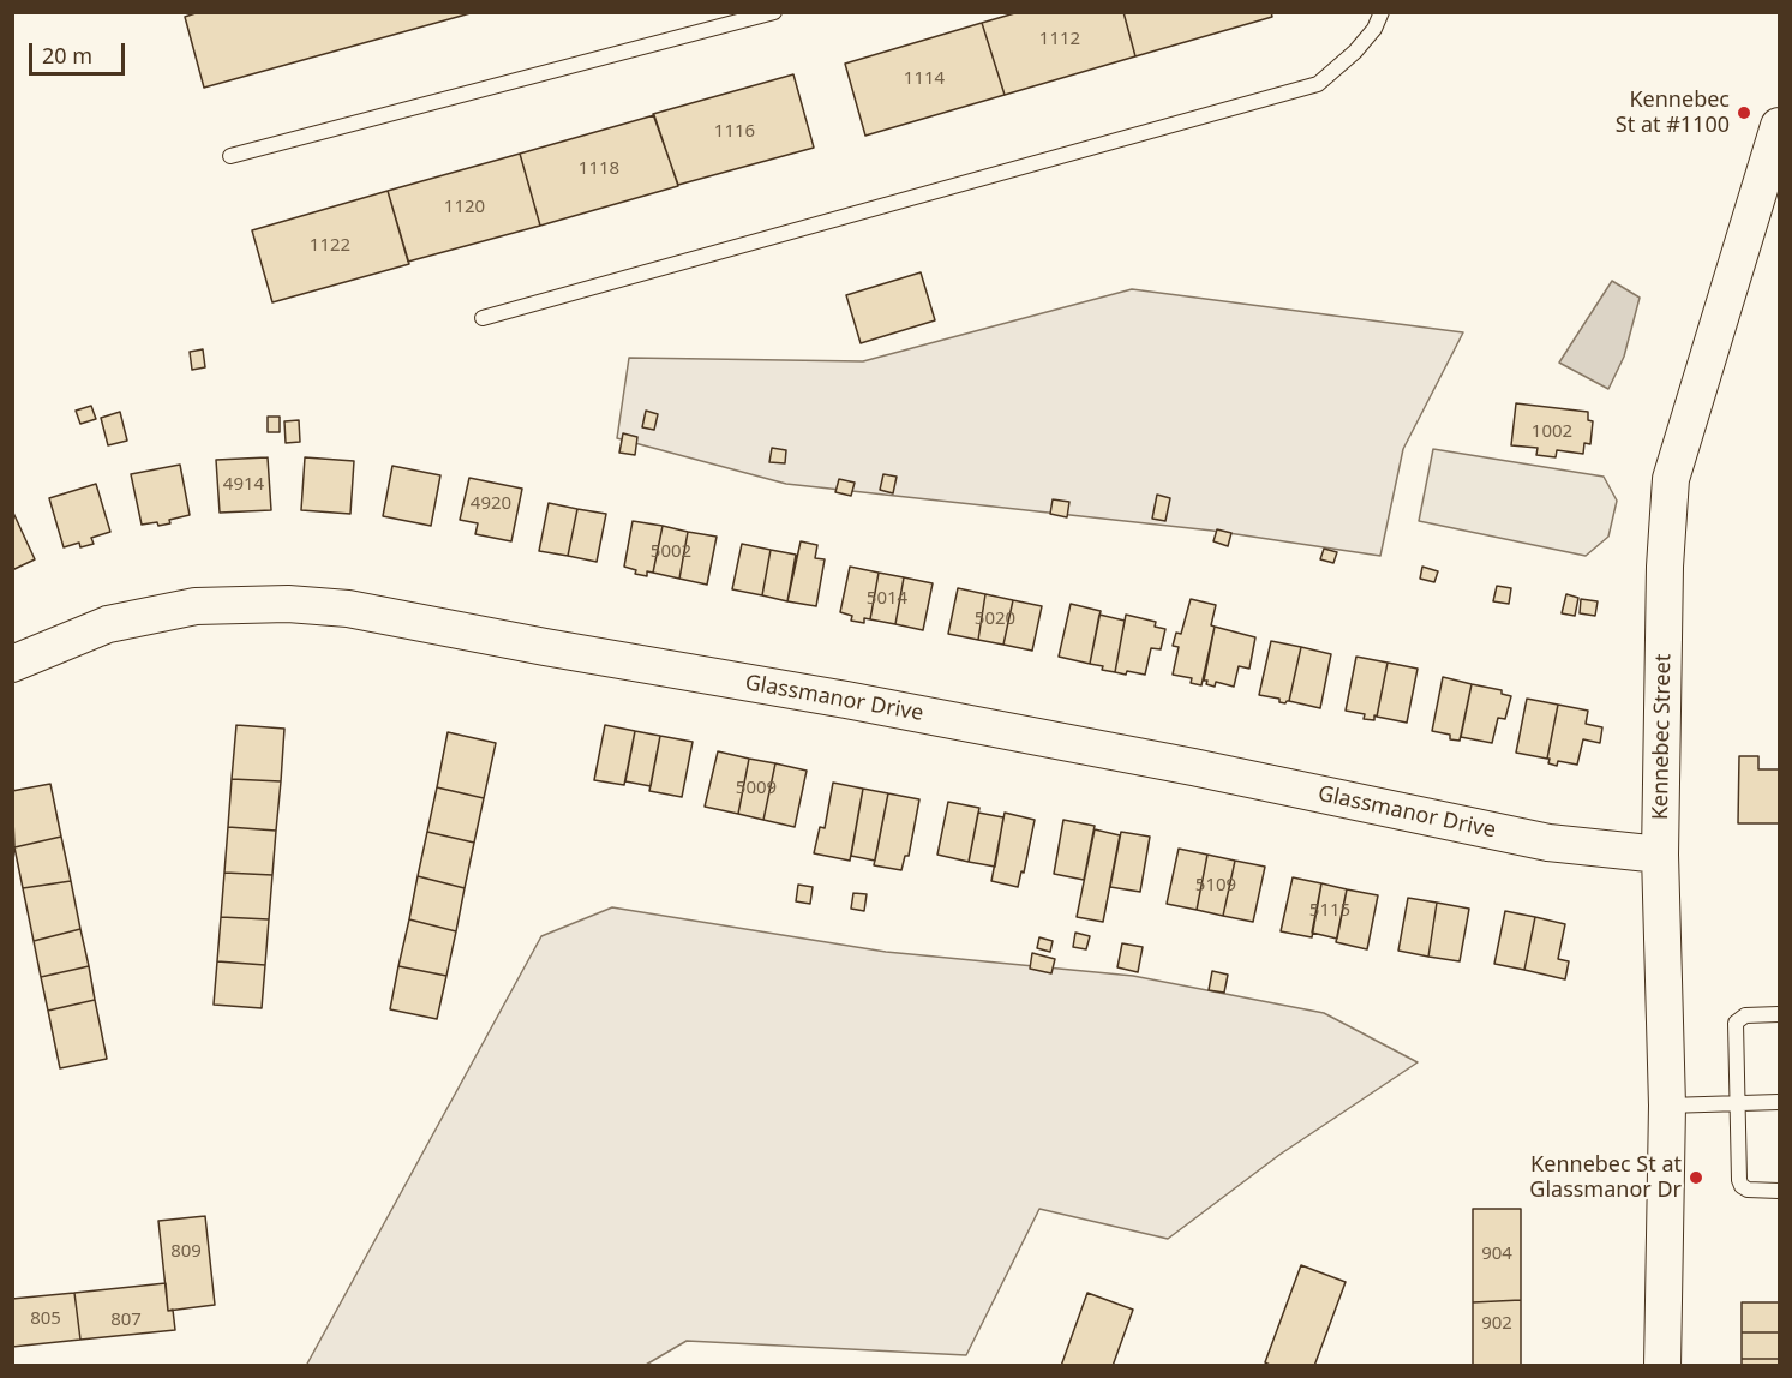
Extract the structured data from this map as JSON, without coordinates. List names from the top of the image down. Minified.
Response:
{"streets":{"street":["Glassmanor Drive","Kennebec Street"]},"crossings":[["Glassmanor Drive","Kennebec Street"]],"places":["Kennebec St at #1100","Kennebec St at Glassmanor Dr"],"house_numbers":["1112","1114","1116","1118","1120","1122","1002","4914","4920","5002","5014","5020","5009","5109","5115","809","904","805","807","902"],"scale_bar":"20 m"}
